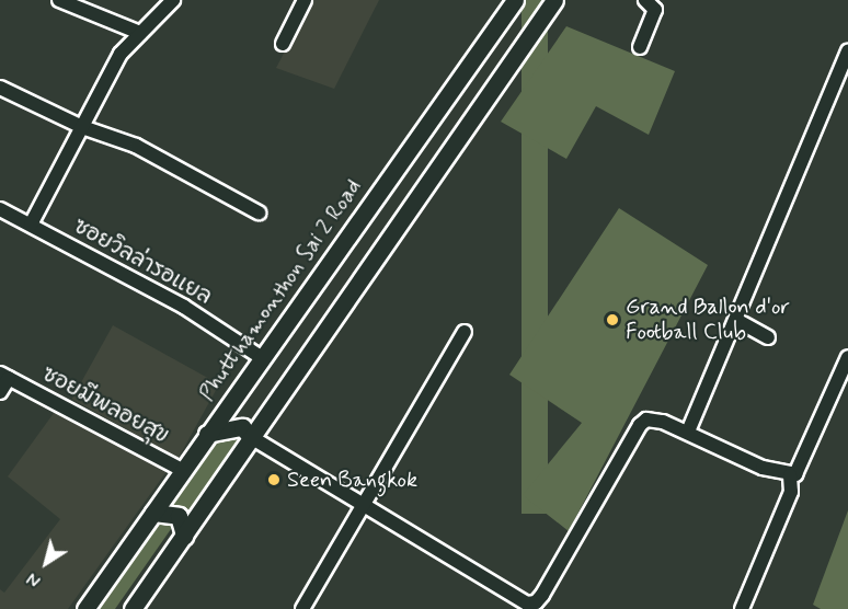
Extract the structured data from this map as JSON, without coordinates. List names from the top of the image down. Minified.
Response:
{"streets":{"main road":["Phutthamonthon Sai 2 Road"],"street":["ซอยวิลล่ารอแยล","ซอยมีพลอยสุข"]},"crossings":[["ซอยวิลล่ารอแยล","Phutthamonthon Sai 2 Road"],["Phutthamonthon Sai 2 Road","ซอยมีพลอยสุข"]],"places":["Grand Ballon d'or Football Club","Seen Bangkok"],"north":"bottom left"}
